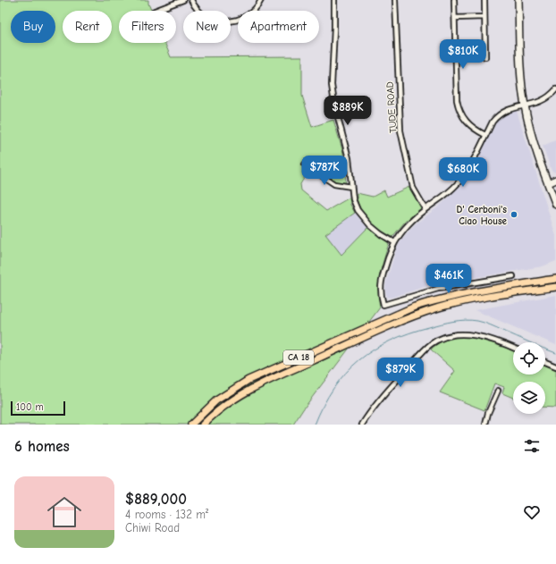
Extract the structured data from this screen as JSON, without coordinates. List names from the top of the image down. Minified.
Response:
{"streets":{"main road":["CA 18"],"street":["TUDE ROAD"]},"places":["D' Cerboni's Ciao House"],"scale_bar":"100 m","page":{"chip":["Buy","Rent","Filters","New","Apartment"],"price":["$810K","$889K","$787K","$680K","$461K","$879K"],"scale":"100 m","heading":"6 homes","list":[{"name":"$889,000","note":"4 rooms · 132 m² · Chiwi Road"}]}}
